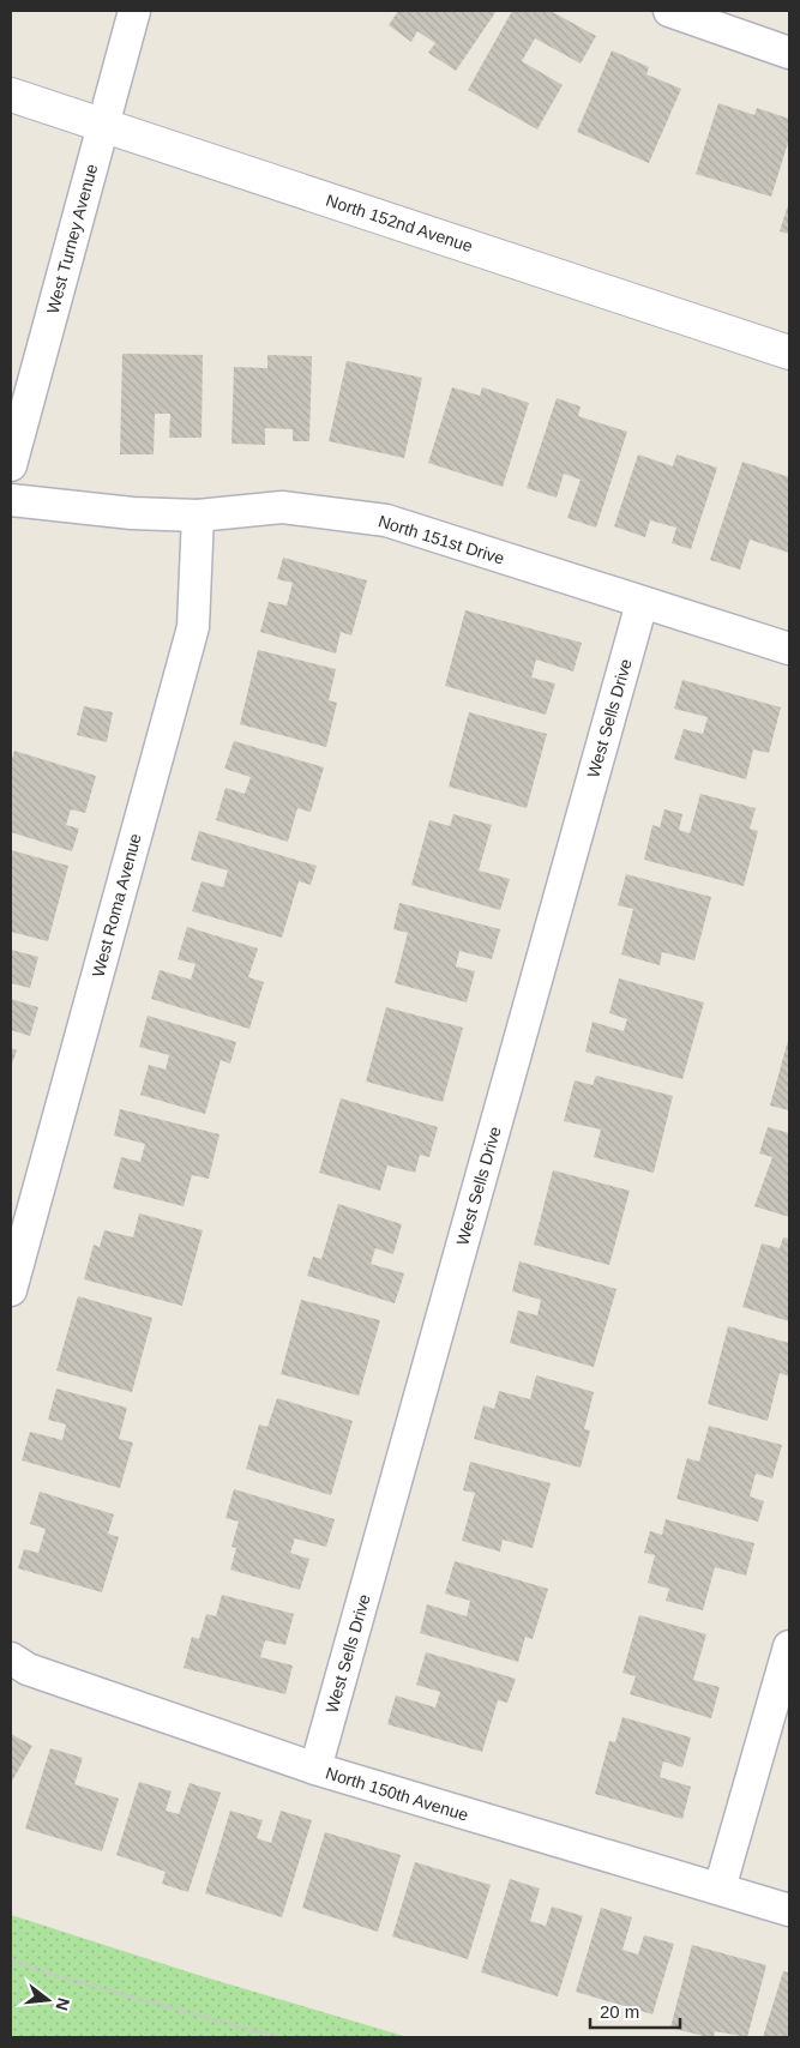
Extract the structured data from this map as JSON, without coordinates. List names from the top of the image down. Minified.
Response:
{"streets":{"street":["North 152nd Avenue","West Turney Avenue","North 151st Drive","West Sells Drive","West Roma Avenue","North 150th Avenue"]},"crossings":[["North 152nd Avenue","West Turney Avenue"],["North 151st Drive","West Sells Drive"],["North 151st Drive","West Roma Avenue"],["West Sells Drive","North 150th Avenue"]],"scale_bar":"20 m","north":"right"}
